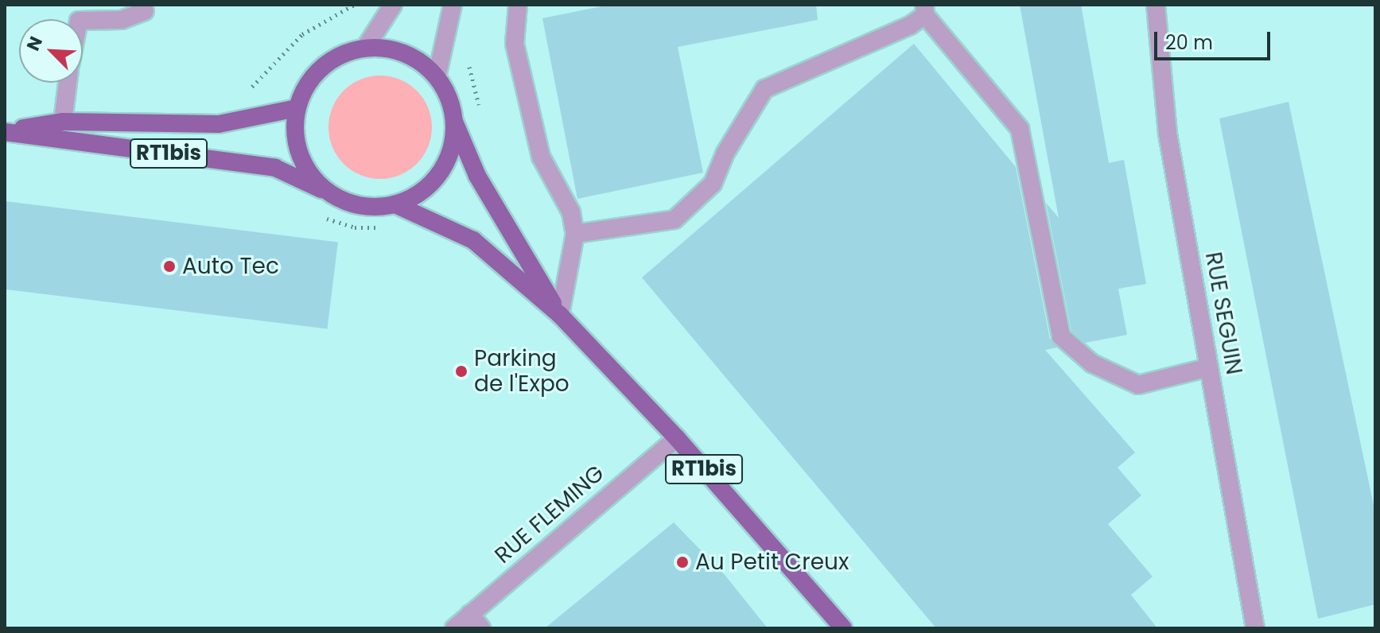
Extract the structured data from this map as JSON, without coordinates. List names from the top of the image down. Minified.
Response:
{"streets":{"main road":["RT1bis"],"street":["RUE SEGUIN","RUE FLEMING"]},"crossings":[["RT1bis","RUE FLEMING"]],"places":["Auto Tec","Parking de l'Expo","Au Petit Creux"],"scale_bar":"20 m","north":"top left"}
